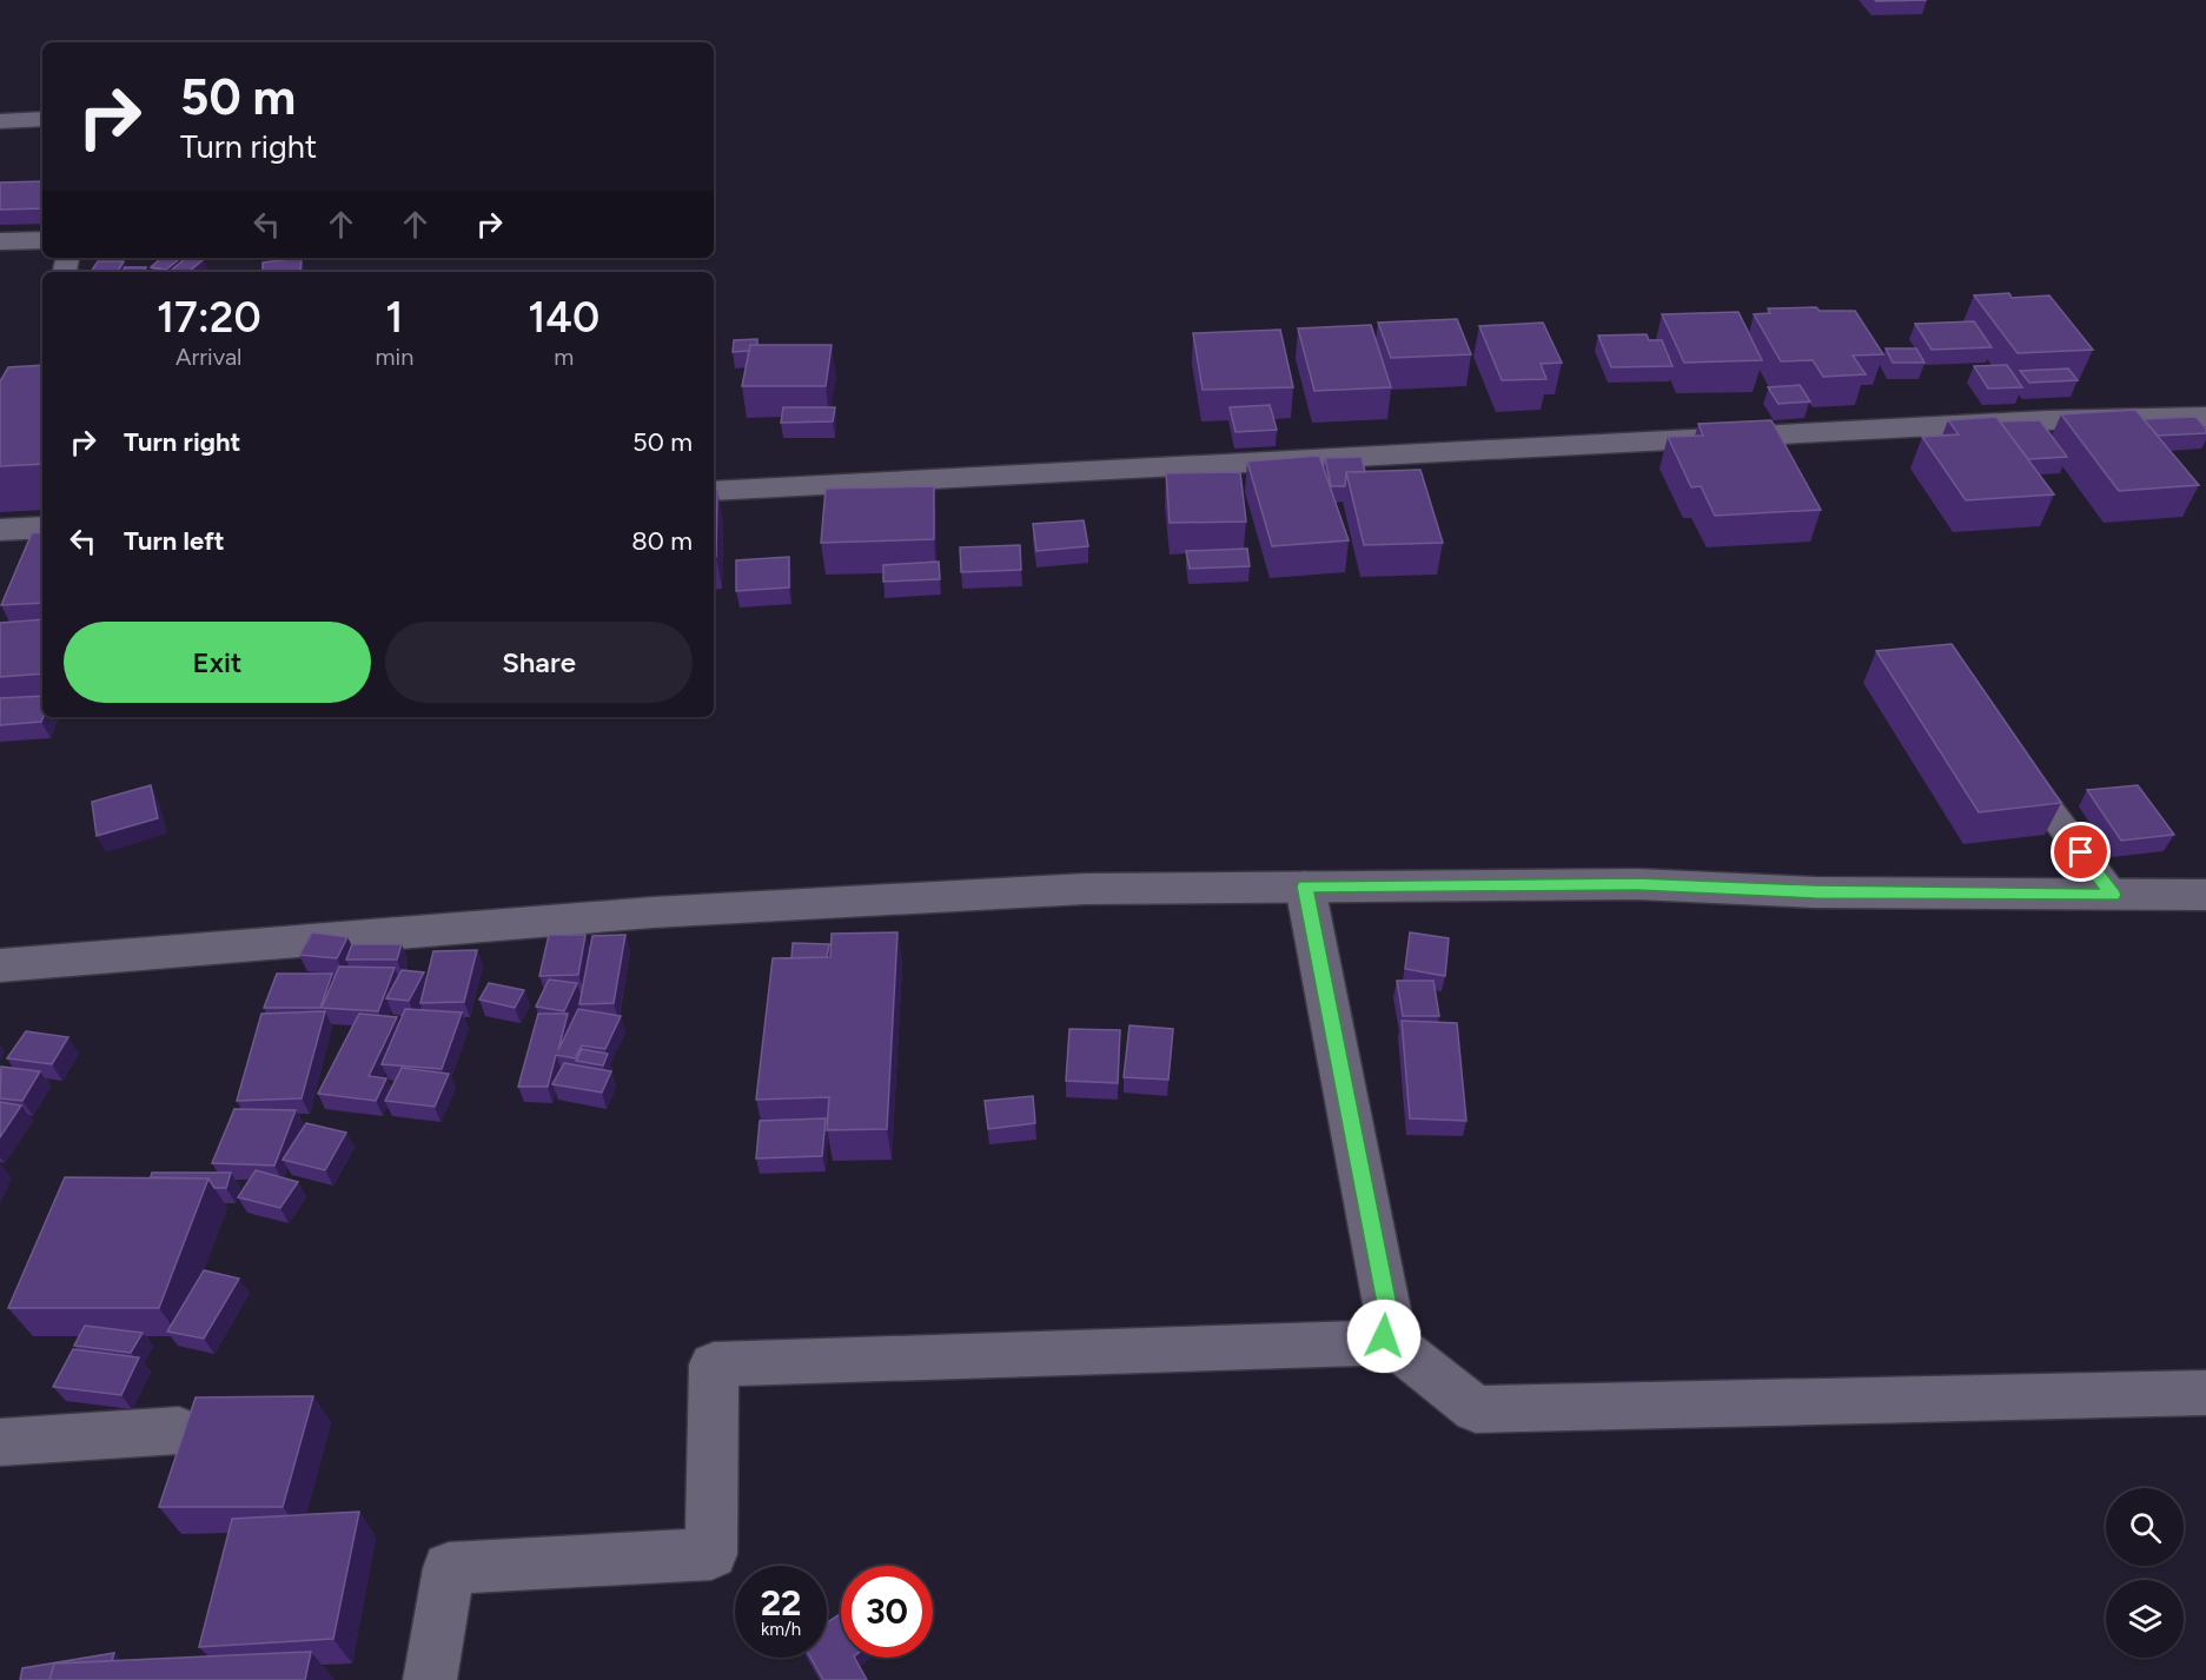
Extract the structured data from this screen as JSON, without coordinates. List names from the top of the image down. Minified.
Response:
{"page":{"turn":["50 m","Turn right"],"eta":["17:20","Arrival","1","min","140","m"],"list":[{"name":"Turn right","value":"50 m"},{"name":"Turn left","value":"80 m"}],"buttons":["Exit","Share"],"speed":"22 km/h","limit":"30"}}
